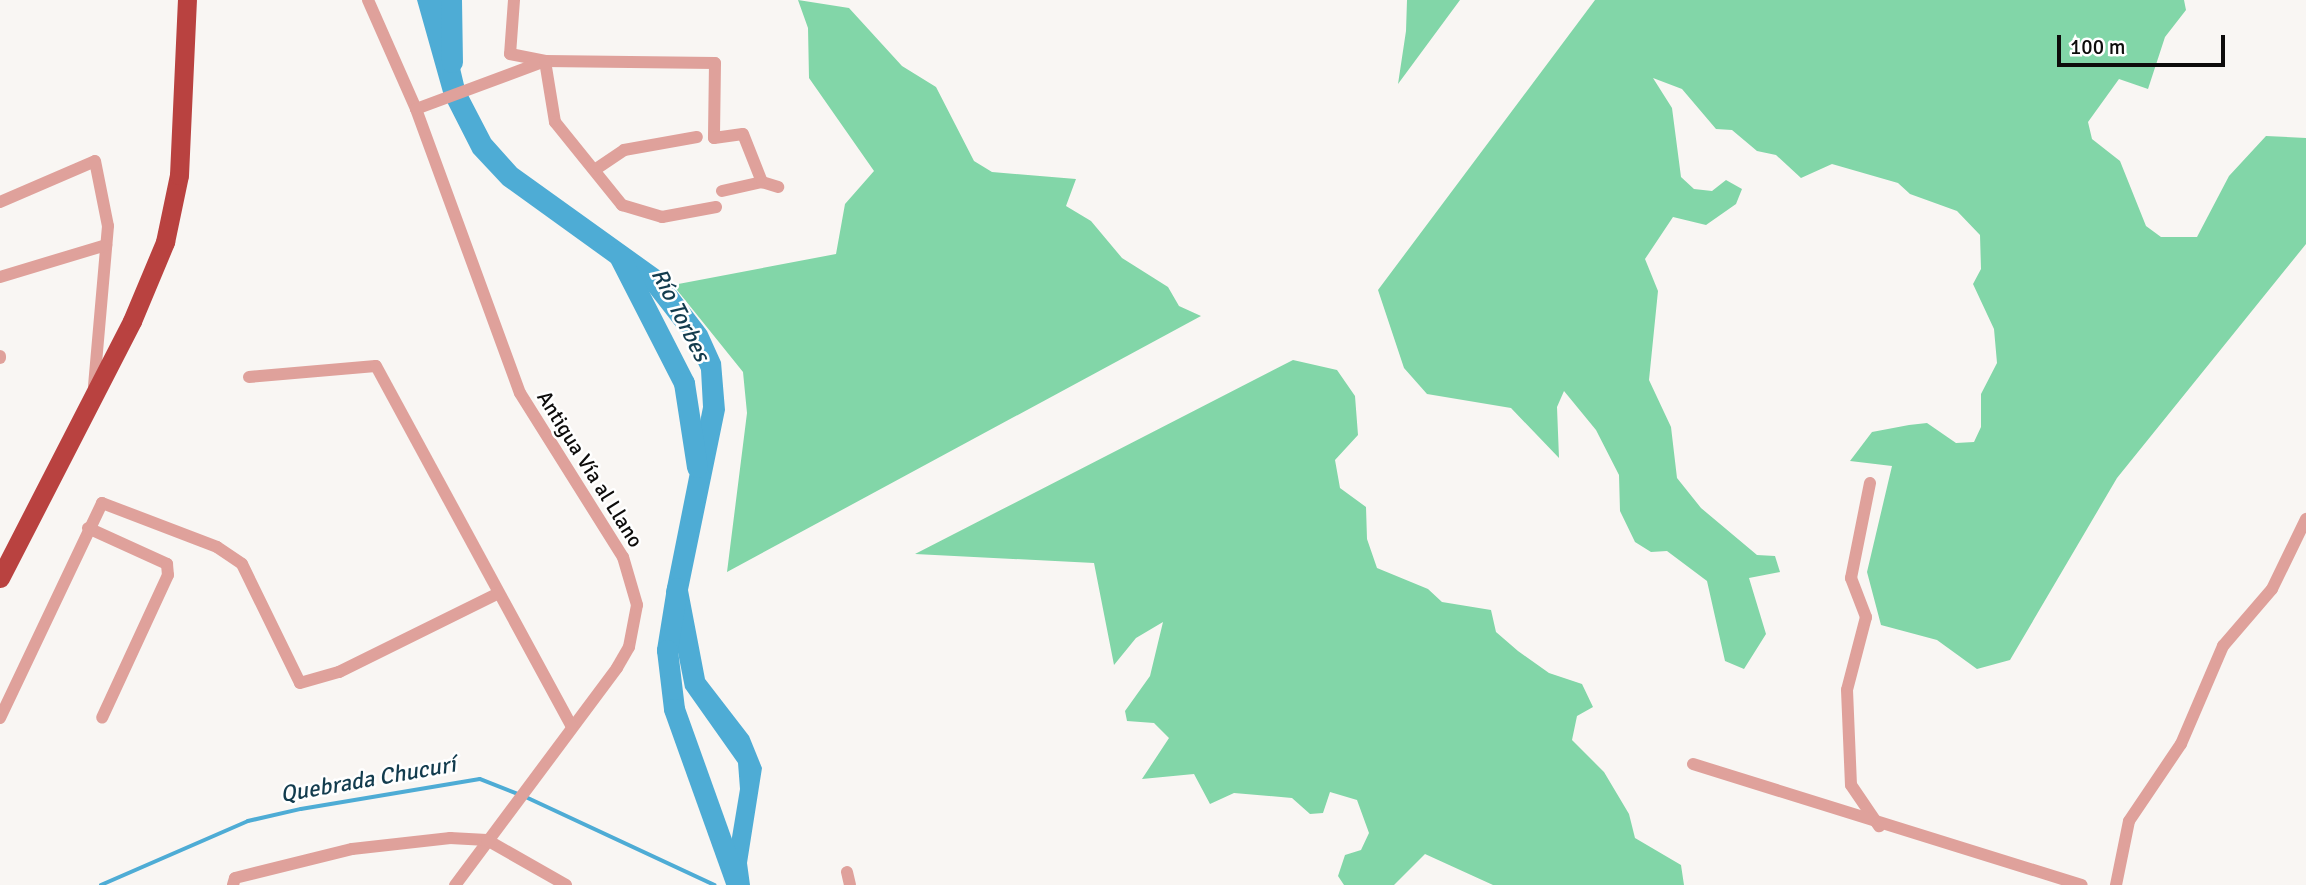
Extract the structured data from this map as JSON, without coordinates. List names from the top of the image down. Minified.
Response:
{"streets":{"street":["Antigua Vía al Llano"]},"water":["Río Torbes","Quebrada Chucurí"],"scale_bar":"100 m"}
